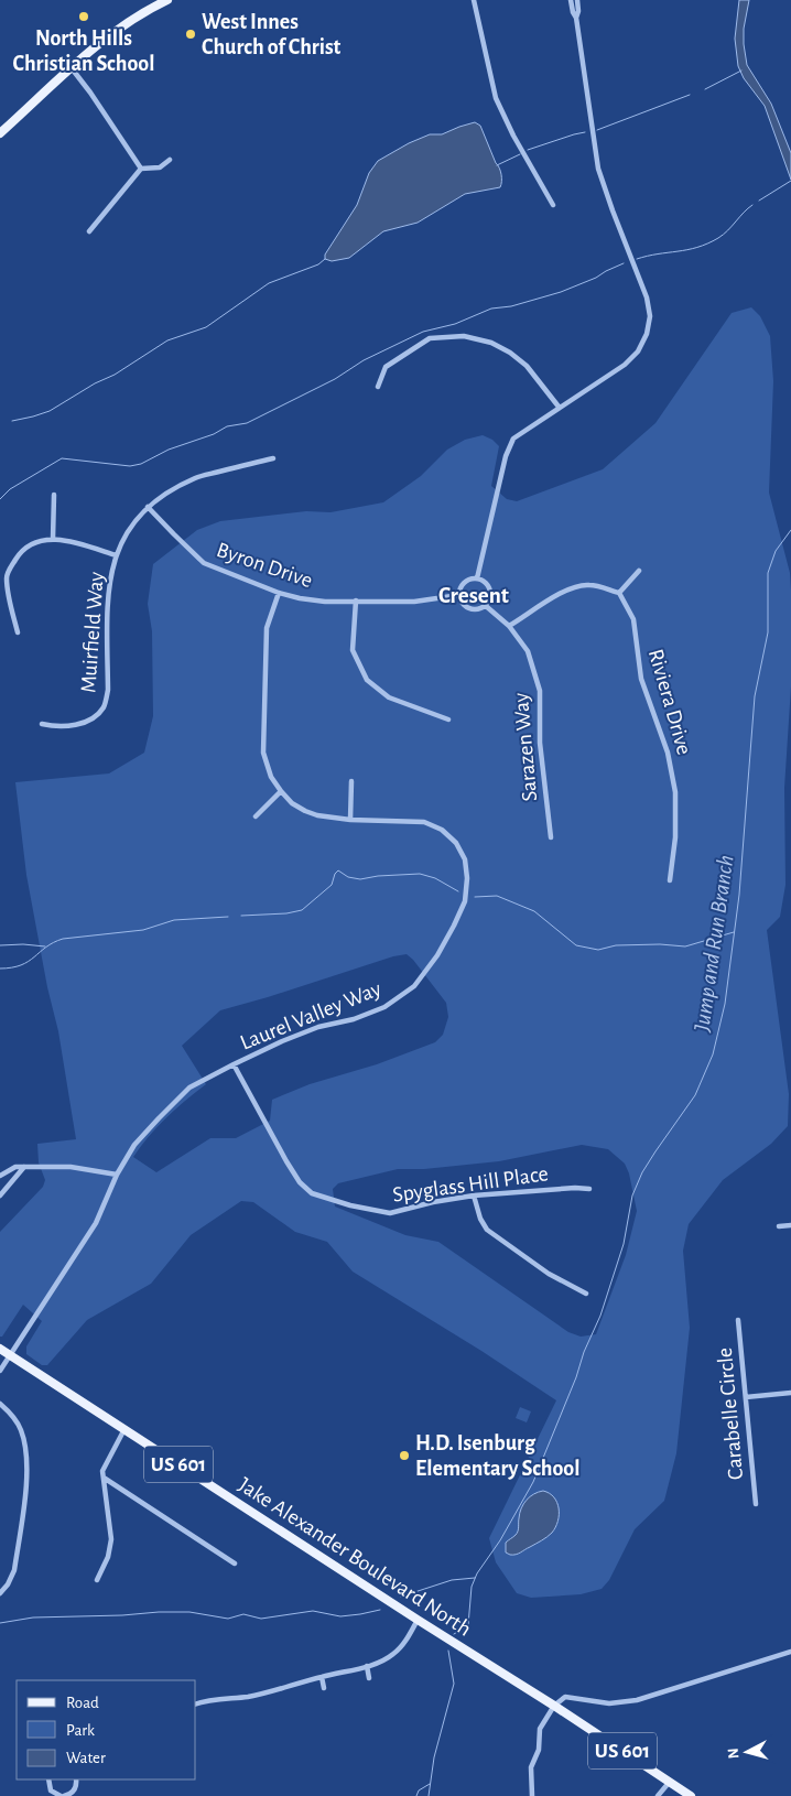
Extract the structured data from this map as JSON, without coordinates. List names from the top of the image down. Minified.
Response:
{"streets":{"main road":["US 601","Jake Alexander Boulevard North"],"street":["Byron Drive","Muirfield Way","Riviera Drive","Sarazen Way","Laurel Valley Way","Spyglass Hill Place","Carabelle Circle"]},"crossings":[["Byron Drive","Muirfield Way"],["Byron Drive","Sarazen Way"],["Byron Drive","Laurel Valley Way"],["Laurel Valley Way","Spyglass Hill Place"],["Laurel Valley Way","Jake Alexander Boulevard North"]],"districts":["Cresent"],"water":["Jump and Run Branch"],"places":["North Hills Christian School","West Innes Church of Christ","H.D. Isenburg Elementary School"],"legend":["Road","Park","Water"],"north":"left"}
